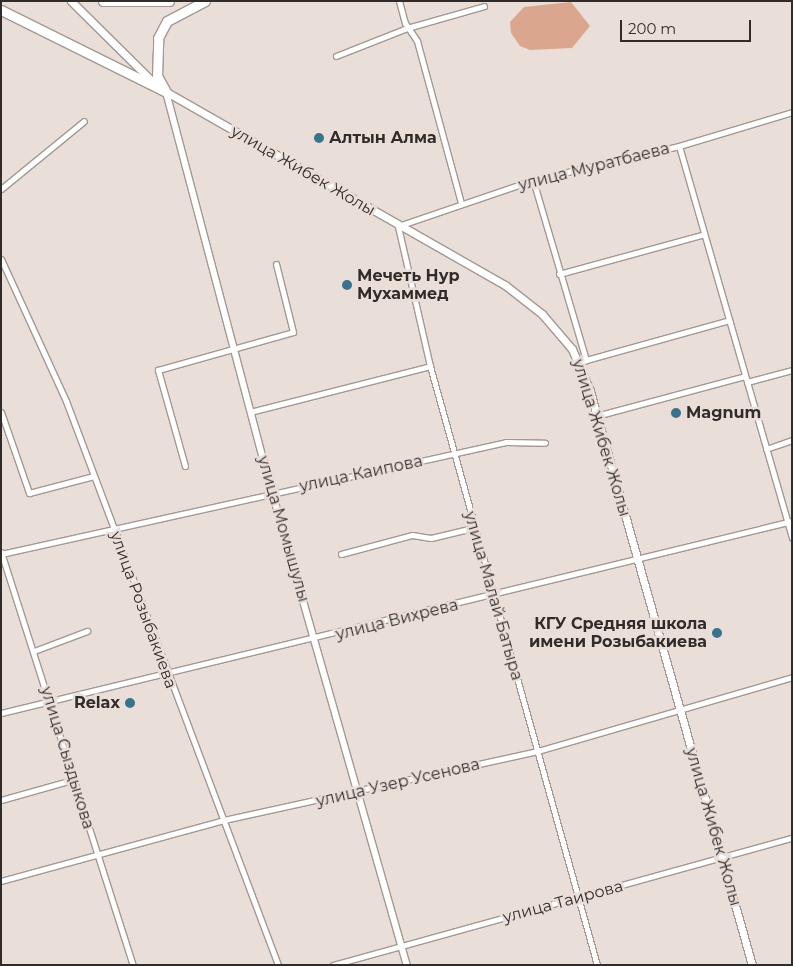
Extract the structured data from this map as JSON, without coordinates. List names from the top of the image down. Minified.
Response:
{"streets":{"main road":["улица Жибек Жолы"],"street":["улица Муратбаева","улица Каипова","улица Момышулы","улица Малай Батыра","улица Розыбакиева","улица Вихрева","улица Сыздыкова","улица Узер Усенова","улица Таирова"]},"crossings":[["улица Муратбаева","улица Жибек Жолы"],["улица Муратбаева","улица Малай Батыра"],["улица Жибек Жолы","улица Момышулы"],["улица Жибек Жолы","улица Малай Батыра"],["улица Жибек Жолы","улица Вихрева"],["улица Жибек Жолы","улица Узер Усенова"],["улица Жибек Жолы","улица Таирова"],["улица Каипова","улица Момышулы"],["улица Каипова","улица Малай Батыра"],["улица Каипова","улица Розыбакиева"],["улица Каипова","улица Сыздыкова"],["улица Момышулы","улица Вихрева"],["улица Момышулы","улица Узер Усенова"],["улица Момышулы","улица Таирова"],["улица Малай Батыра","улица Вихрева"],["улица Малай Батыра","улица Узер Усенова"],["улица Малай Батыра","улица Таирова"],["улица Розыбакиева","улица Вихрева"],["улица Розыбакиева","улица Узер Усенова"],["улица Вихрева","улица Сыздыкова"],["улица Сыздыкова","улица Узер Усенова"]],"places":["Алтын Алма","Мечеть Нур Мухаммед","Magnum","КГУ Средняя школа имени Розыбакиева","Relax"],"scale_bar":"200 m"}
